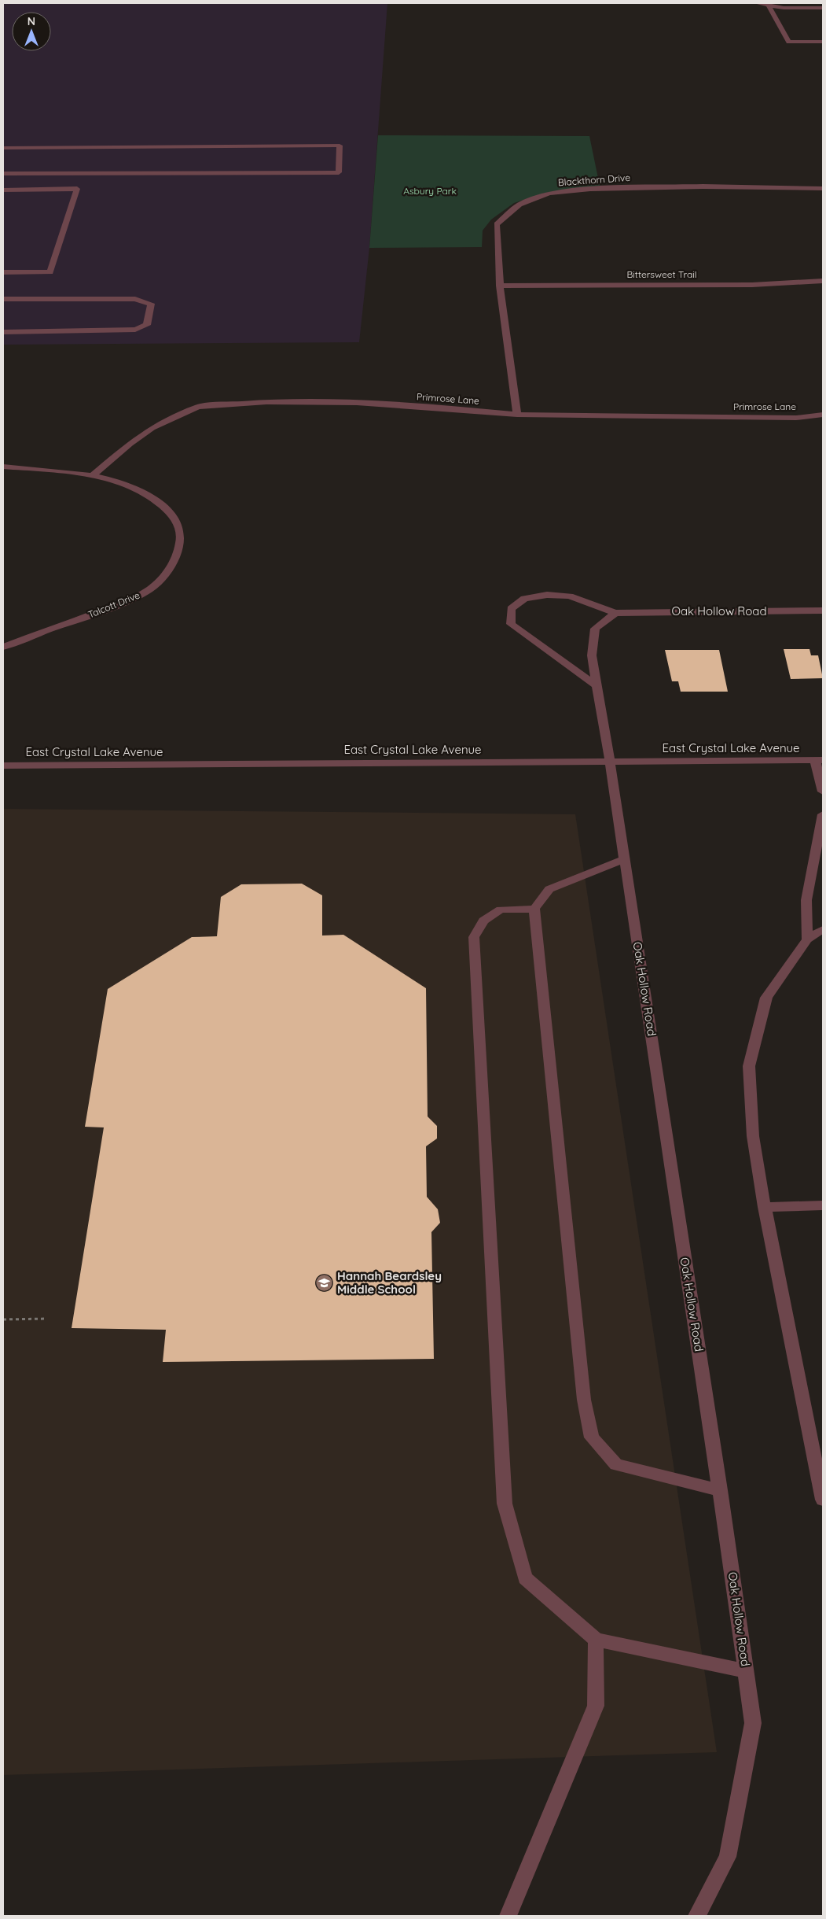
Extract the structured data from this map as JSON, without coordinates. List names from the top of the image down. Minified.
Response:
{"streets":{"street":["Blackthorn Drive","Bittersweet Trail","Primrose Lane","Talcott Drive","Oak Hollow Road","East Crystal Lake Avenue"]},"crossings":[["Blackthorn Drive","Bittersweet Trail"],["Blackthorn Drive","Primrose Lane"],["Primrose Lane","Talcott Drive"],["Oak Hollow Road","East Crystal Lake Avenue"]],"parks":["Asbury Park"],"places":{"school or university":["Hannah Beardsley Middle School"]},"north":"top"}
